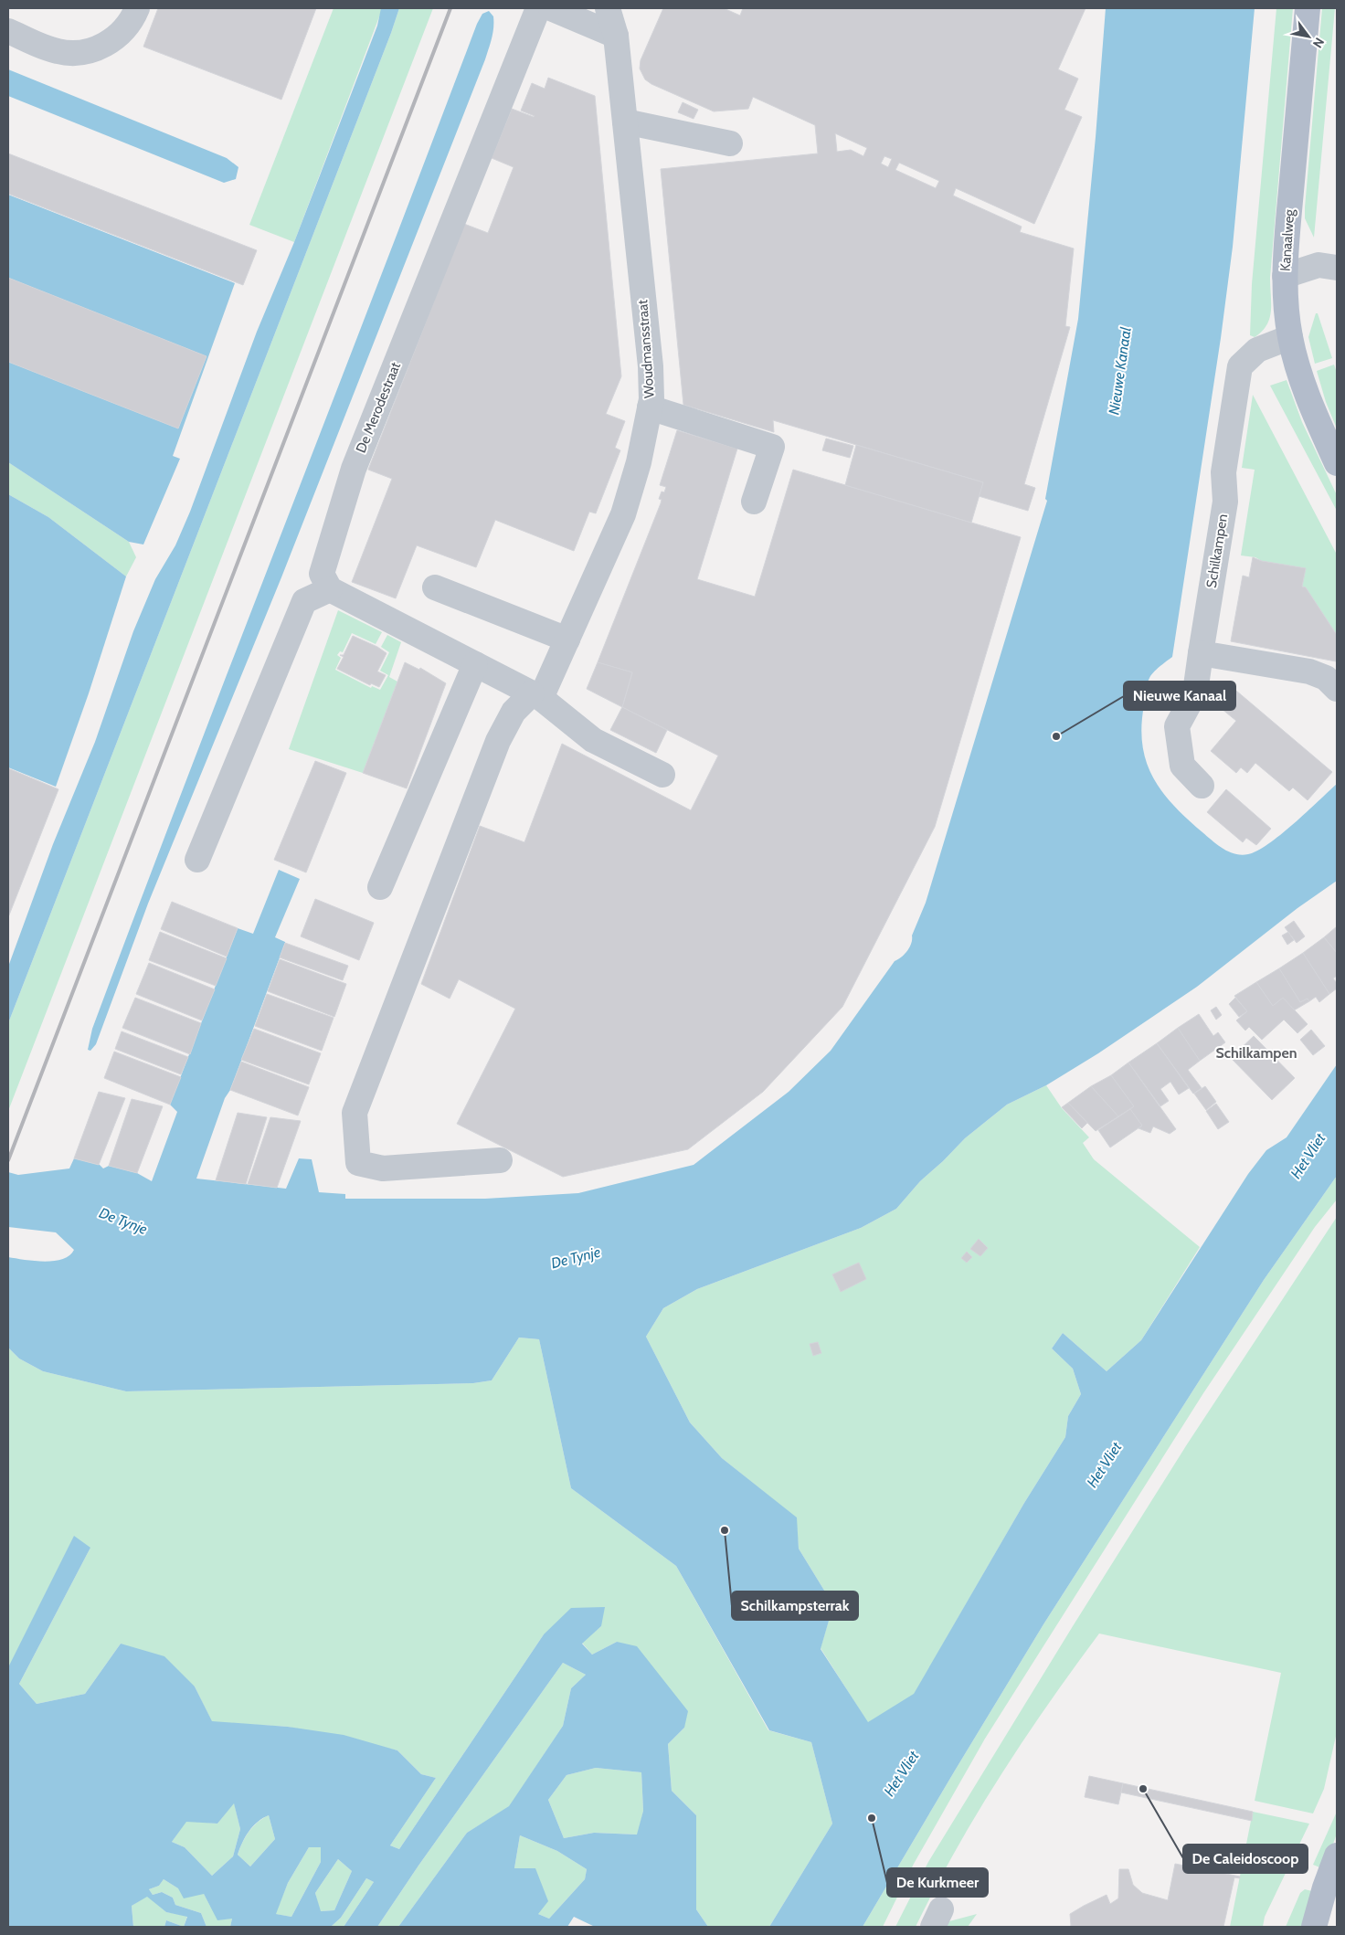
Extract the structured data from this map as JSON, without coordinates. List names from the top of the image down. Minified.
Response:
{"streets":{"main road":["Kanaalweg"],"street":["Woudmansstraat","De Merodestraat","Schilkampen"]},"crossings":[["Kanaalweg","Schilkampen"]],"districts":["Schilkampen"],"water":["Nieuwe Kanaal","Het Vliet","De Tynje"],"places":["Nieuwe Kanaal","Schilkampsterrak","De Caleidoscoop","De Kurkmeer"],"north":"bottom right"}
